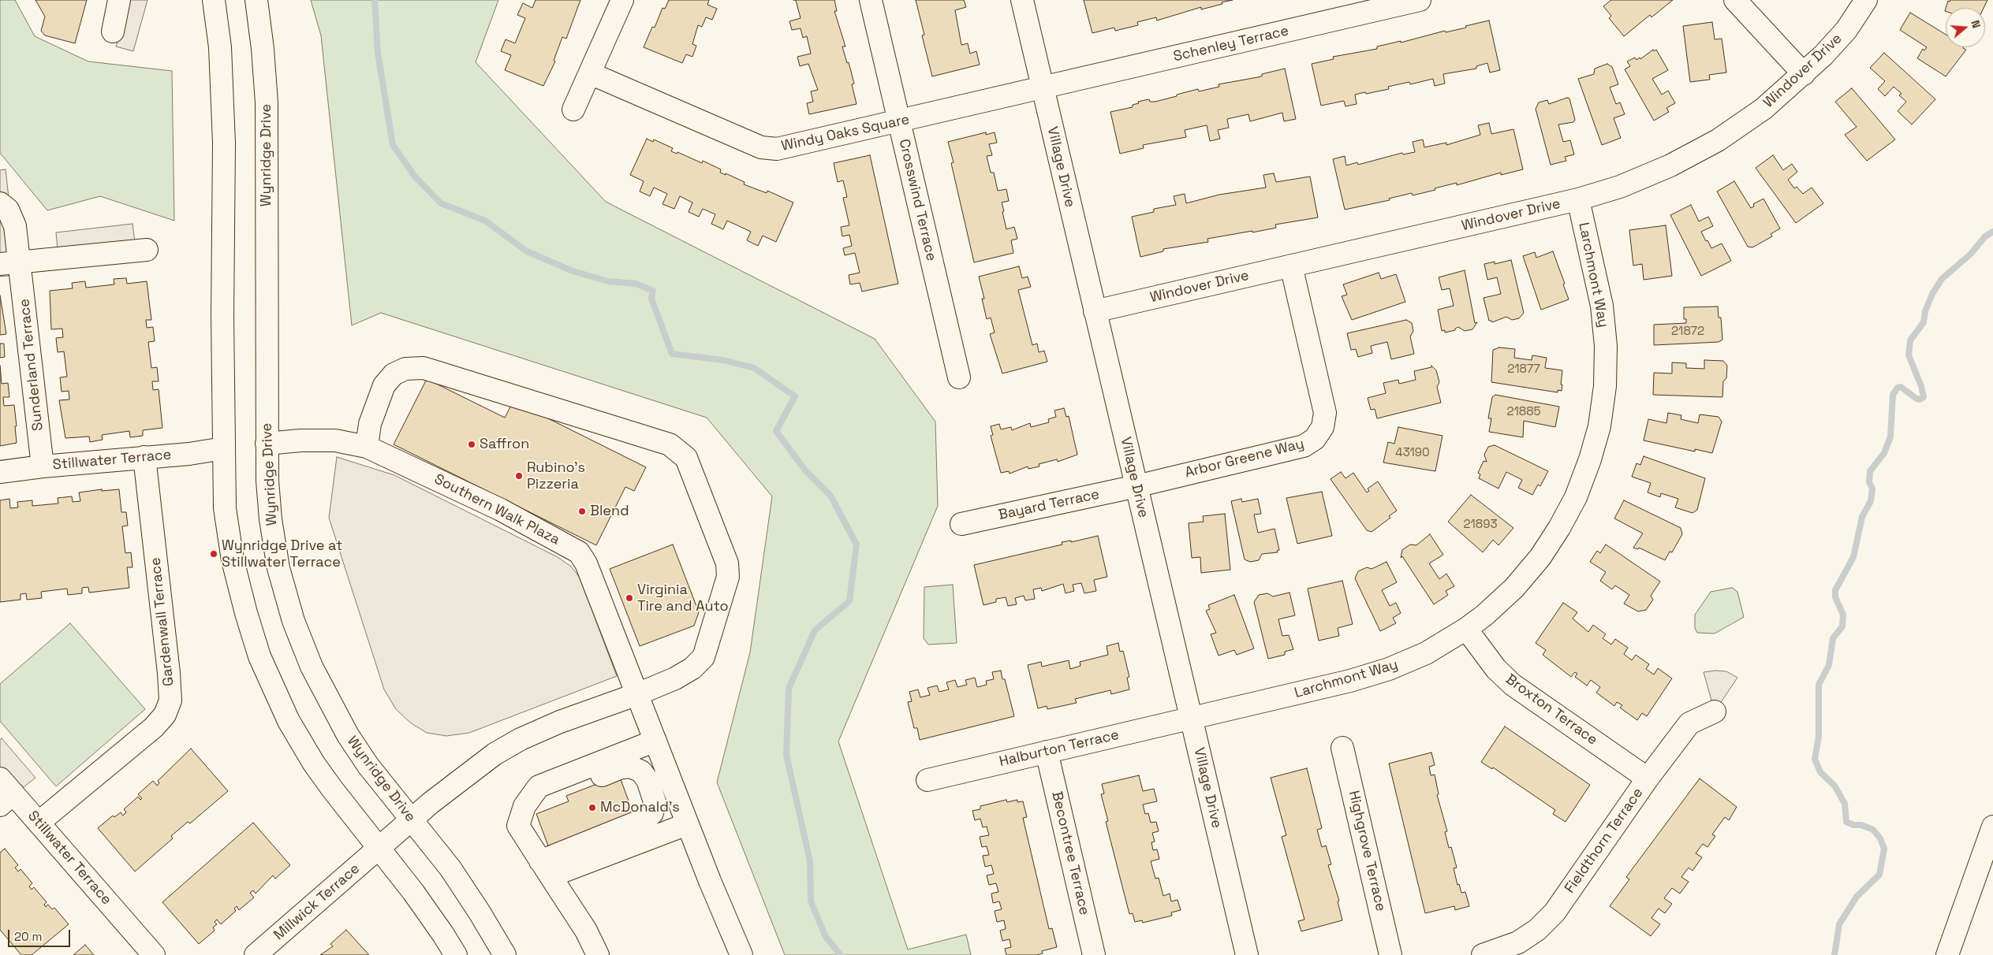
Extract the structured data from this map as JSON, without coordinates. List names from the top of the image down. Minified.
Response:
{"streets":{"street":["Schenley Terrace","Windover Drive","Windy Oaks Square","Wynridge Drive","Village Drive","Crosswind Terrace","Larchmont Way","Sunderland Terrace","Arbor Greene Way","Stillwater Terrace","Bayard Terrace","Southern Walk Plaza","Gardenwall Terrace","Broxton Terrace","Halburton Terrace","Fieldthorn Terrace","Highgrove Terrace","Becontree Terrace","Millwick Terrace"]},"crossings":[["Schenley Terrace","Windy Oaks Square"],["Schenley Terrace","Village Drive"],["Windover Drive","Village Drive"],["Windover Drive","Larchmont Way"],["Windover Drive","Arbor Greene Way"],["Windy Oaks Square","Village Drive"],["Windy Oaks Square","Crosswind Terrace"],["Wynridge Drive","Southern Walk Plaza"],["Village Drive","Larchmont Way"],["Village Drive","Arbor Greene Way"],["Village Drive","Bayard Terrace"],["Village Drive","Halburton Terrace"],["Larchmont Way","Broxton Terrace"],["Larchmont Way","Halburton Terrace"],["Sunderland Terrace","Stillwater Terrace"],["Arbor Greene Way","Bayard Terrace"],["Stillwater Terrace","Gardenwall Terrace"],["Broxton Terrace","Fieldthorn Terrace"],["Halburton Terrace","Becontree Terrace"]],"places":["Saffron","Rubino's Pizzeria","Blend","Wynridge Drive at Stillwater Terrace","Virginia Tire and Auto","McDonald's"],"house_numbers":["21872","21877","21885","43190","21893"],"scale_bar":"20 m","north":"right"}
